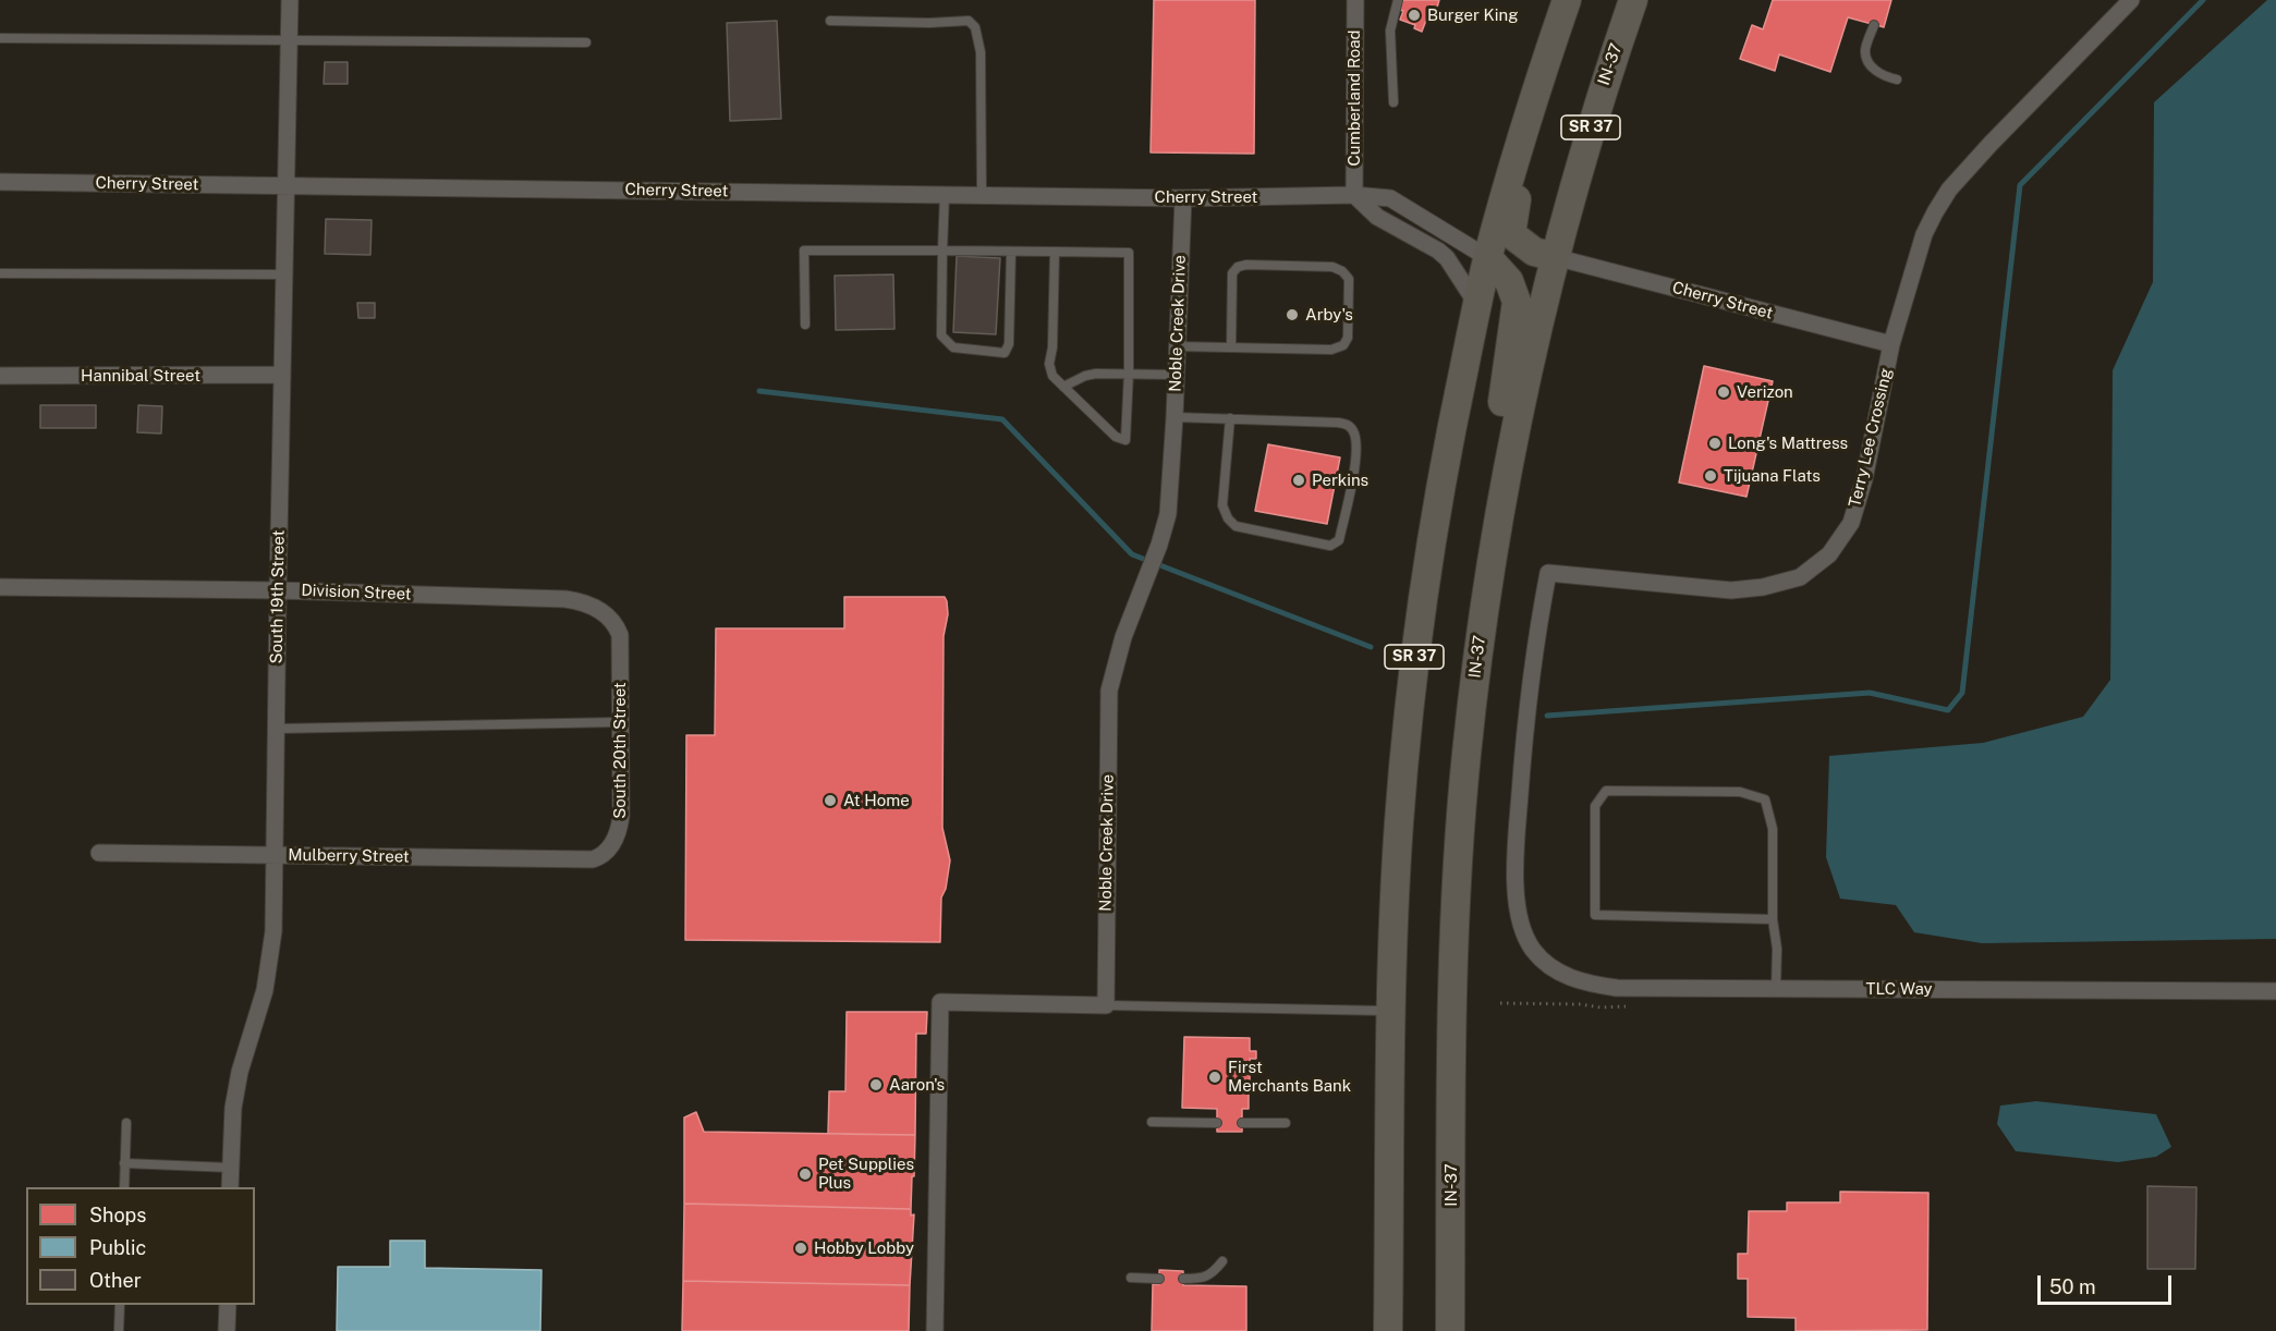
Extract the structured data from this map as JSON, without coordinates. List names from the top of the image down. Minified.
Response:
{"streets":{"highway":["IN-37","SR 37"],"street":["Cumberland Road","Cherry Street","Noble Creek Drive","Hannibal Street","Terry Lee Crossing","Division Street","South 19th Street","South 20th Street","Mulberry Street","TLC Way"]},"crossings":[["IN-37","Cherry Street"],["Cumberland Road","Cherry Street"],["SR 37","Cherry Street"],["Cherry Street","Noble Creek Drive"],["Cherry Street","Terry Lee Crossing"],["Cherry Street","South 19th Street"],["Hannibal Street","South 19th Street"],["Terry Lee Crossing","TLC Way"],["Division Street","South 19th Street"],["Division Street","South 20th Street"],["South 19th Street","Mulberry Street"],["South 20th Street","Mulberry Street"]],"places":["Burger King","Arby's","Verizon","Long's Mattress","Tijuana Flats","Perkins","At Home","First Merchants Bank","Aaron's","Pet Supplies Plus","Hobby Lobby"],"legend":["Shops","Public","Other"],"scale_bar":"50 m"}
